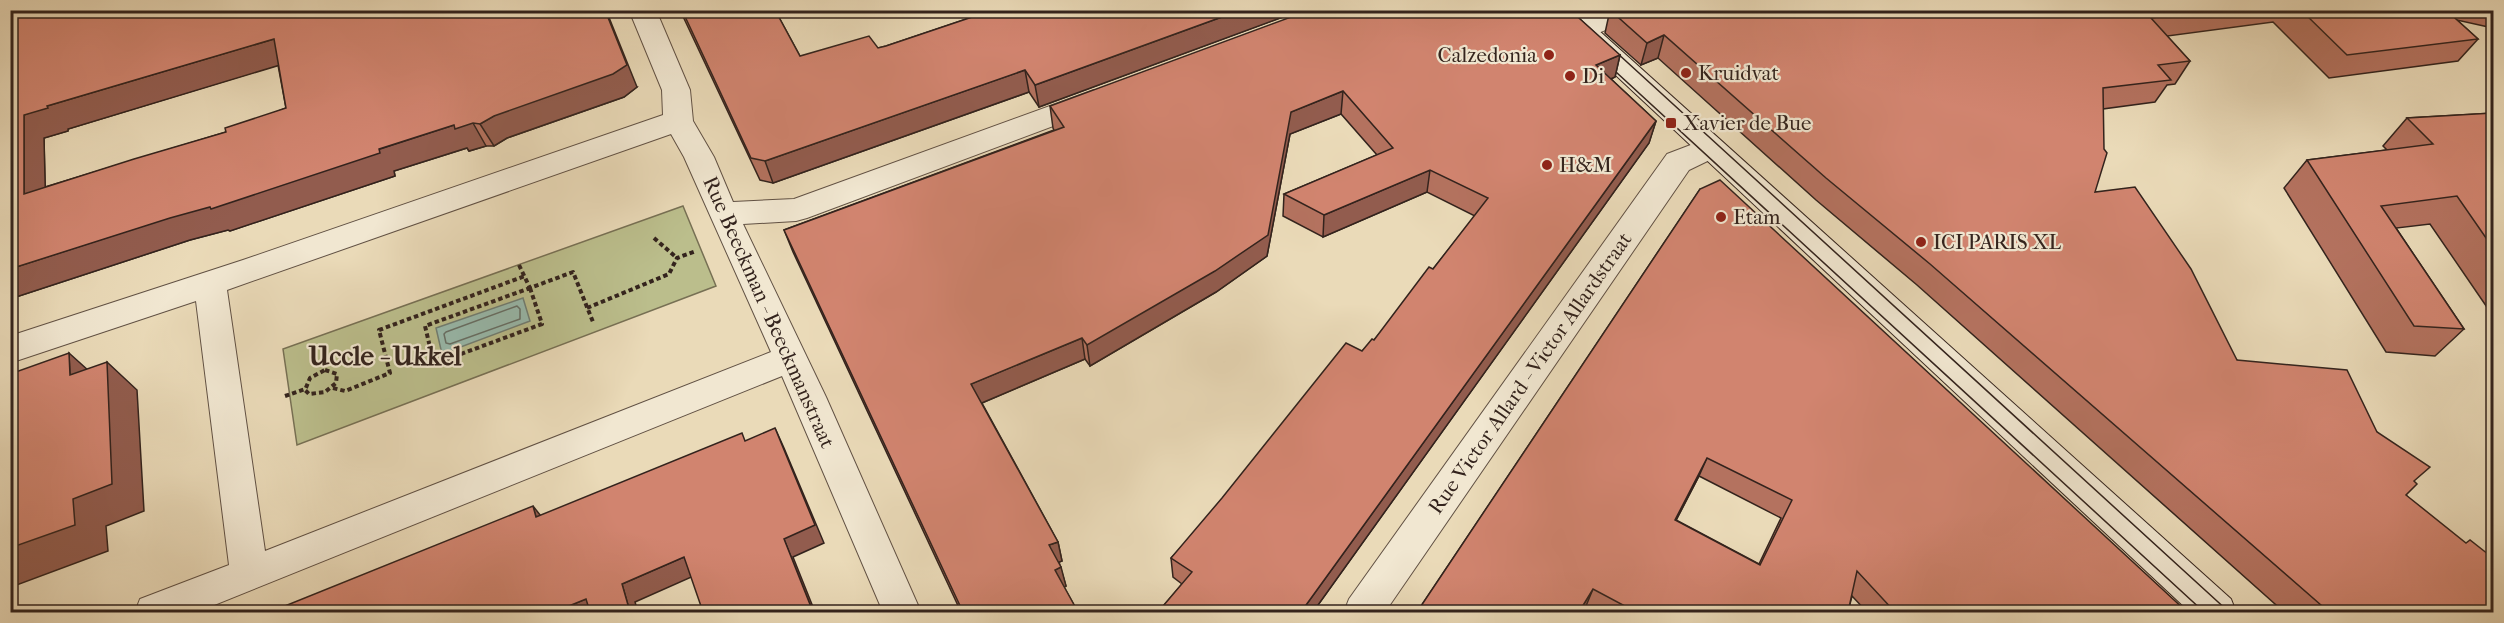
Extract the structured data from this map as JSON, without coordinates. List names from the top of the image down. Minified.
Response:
{"streets":{"street":["Rue Beeckman - Beeckmanstraat","Rue Victor Allard - Victor Allardstraat"]},"districts":["Uccle - Ukkel"],"places":{"other":["Calzedonia","Kruidvat","Di","H&M","Etam","ICI PARIS XL"],"transit":["Xavier de Bue"]}}
